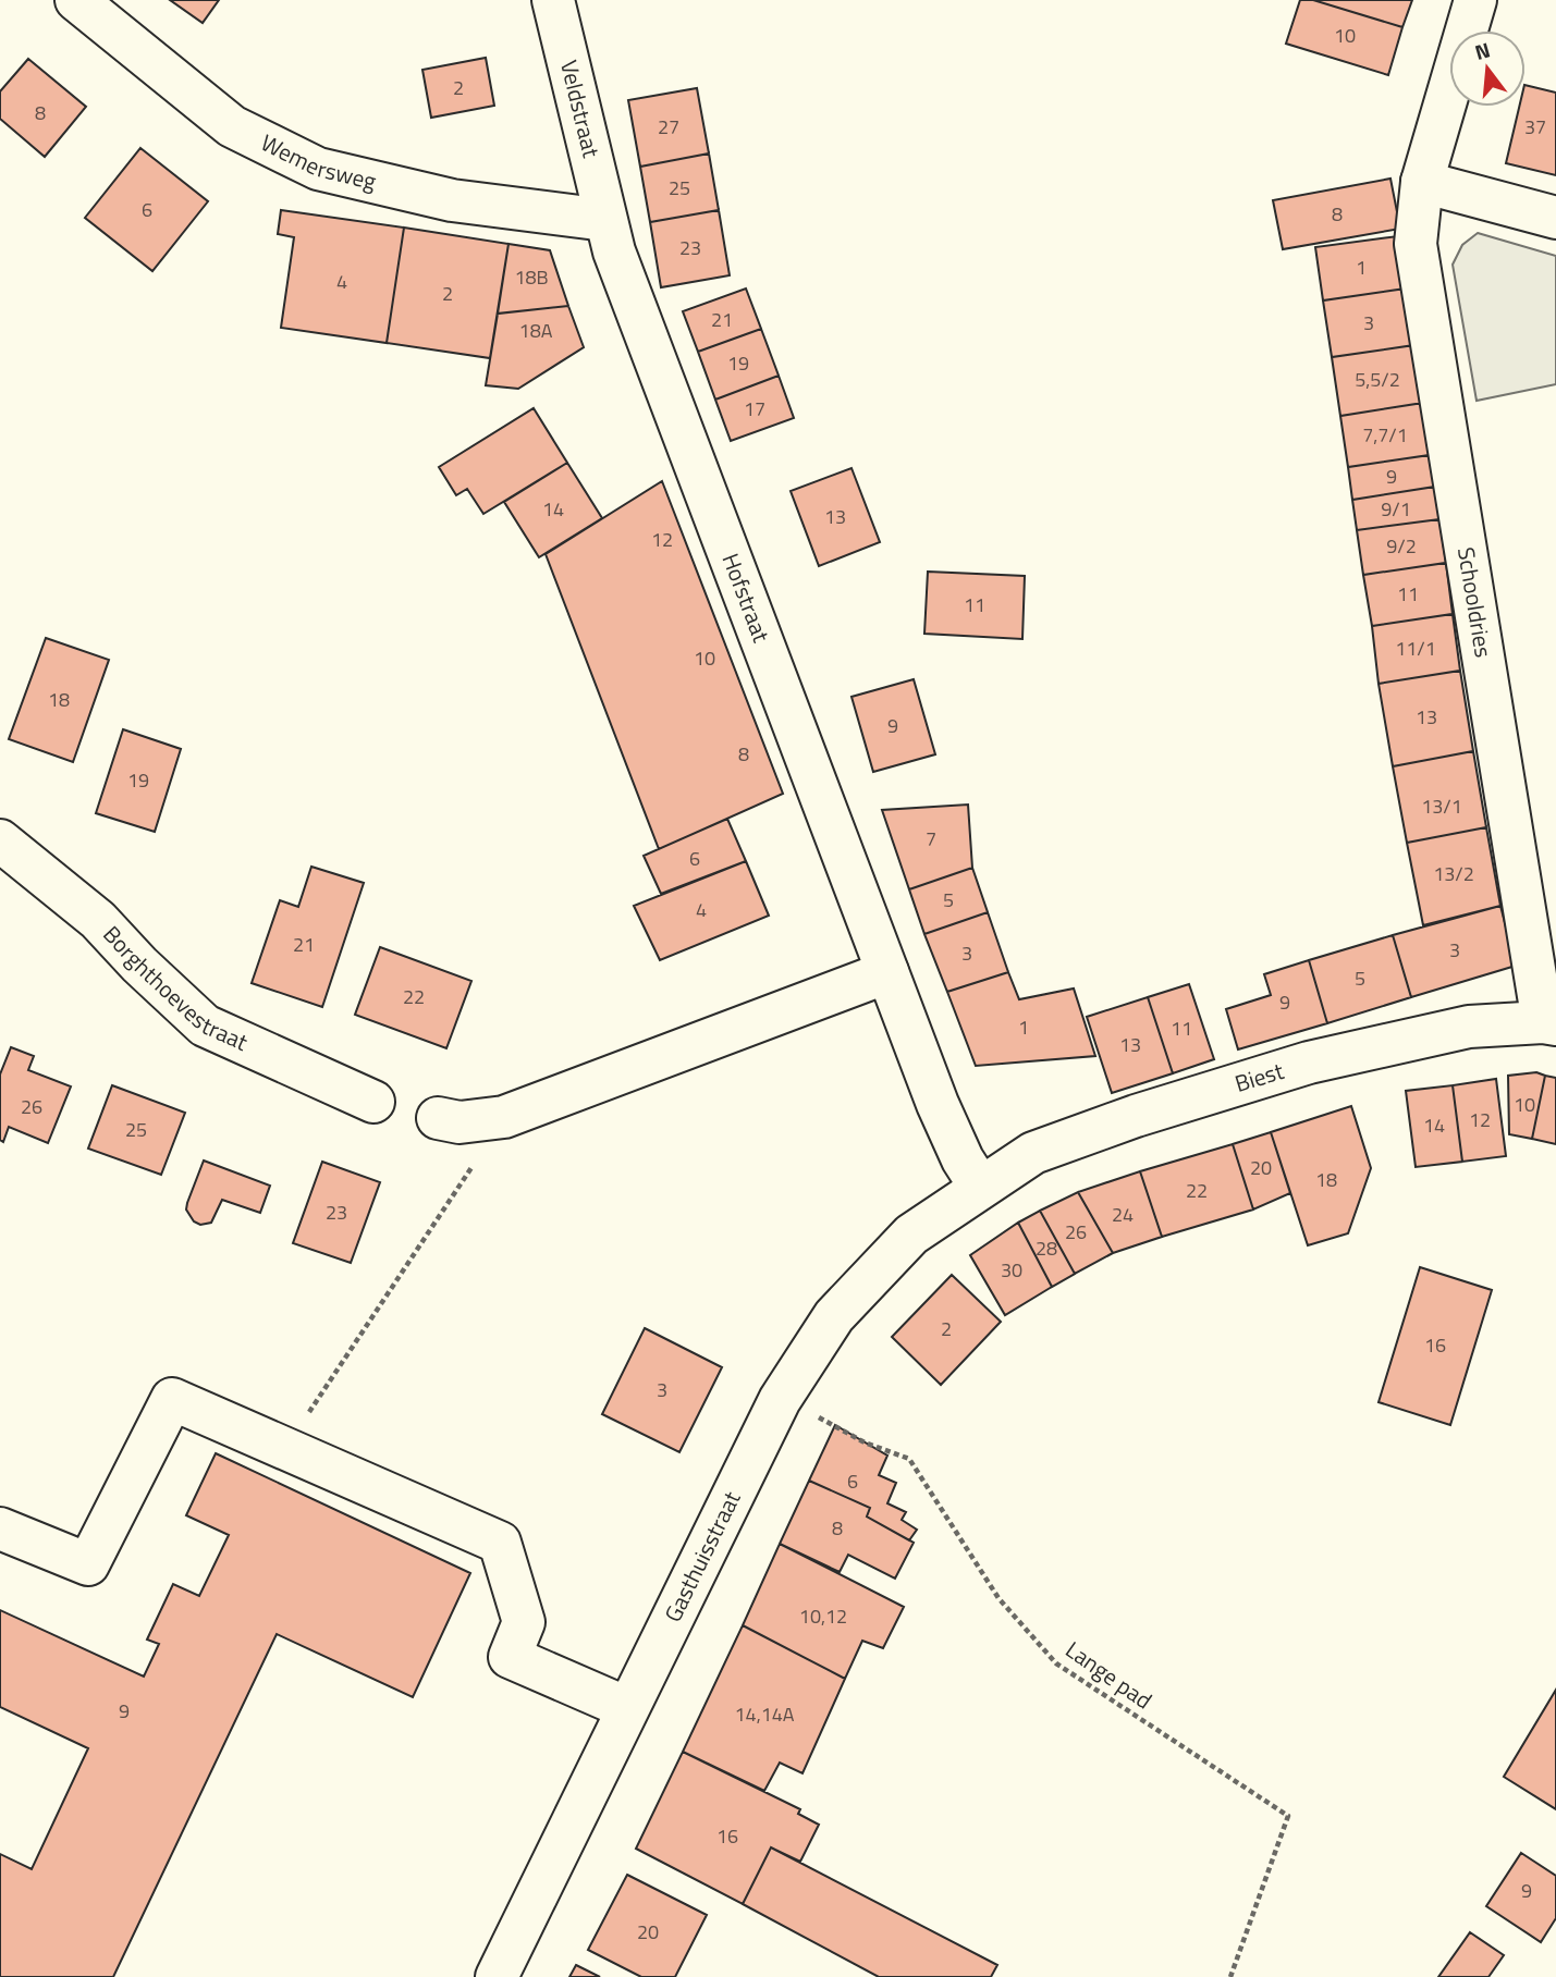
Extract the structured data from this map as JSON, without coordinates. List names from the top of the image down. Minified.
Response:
{"streets":{"street":["Veldstraat","Wemersweg","Hofstraat","Schooldries","Borghthoevestraat","Biest","Gasthuisstraat"],"path":["Lange pad"]},"crossings":[["Veldstraat","Wemersweg"],["Veldstraat","Hofstraat"],["Wemersweg","Hofstraat"],["Hofstraat","Biest"],["Hofstraat","Gasthuisstraat"],["Schooldries","Biest"],["Biest","Gasthuisstraat"],["Gasthuisstraat","Lange pad"]],"house_numbers":["10","2","8","27","37","25","6","8","23","1","18B","4","2","21","3","18A","19","5,5/2","17","7,7/1","9","14","9/1","13","12","9/2","11","11","11/1","10","18","13","9","8","19","13/1","7","6","13/2","5","4","21","3","3","5","22","9","1","11","13","10","26","12","14","25","20","18","22","23","24","26","28","30","2","16","3","6","8","10,12","9","14,14A","16","9","20"],"north":"top"}
